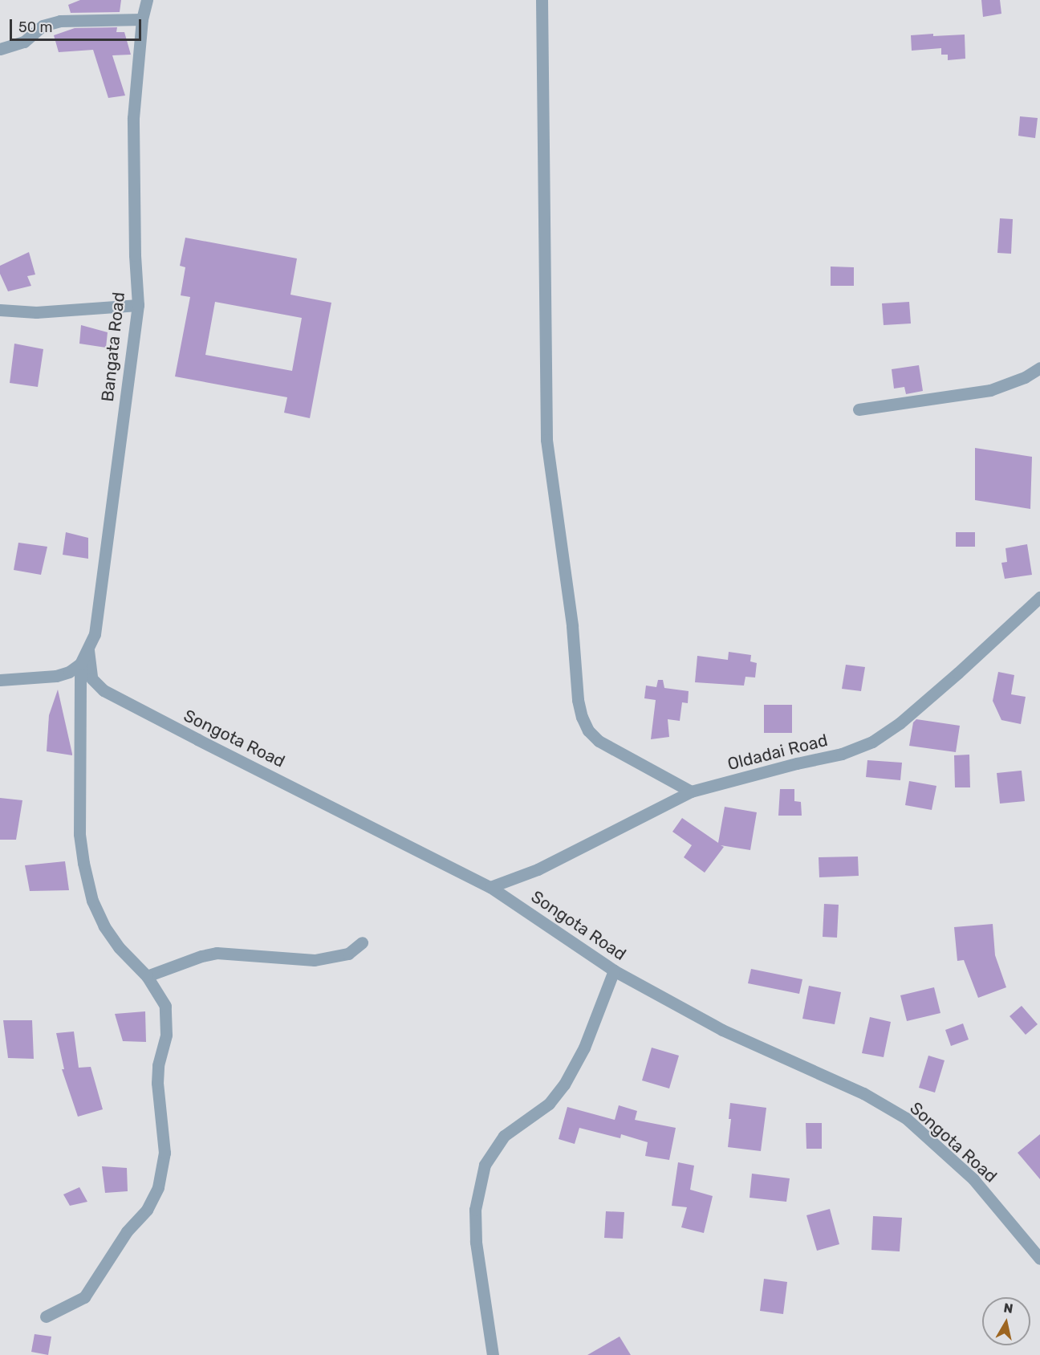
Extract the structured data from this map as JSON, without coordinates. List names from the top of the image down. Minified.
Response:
{"streets":{"street":["Bangata Road","Songota Road","Oldadai Road"]},"crossings":[["Bangata Road","Songota Road"],["Songota Road","Oldadai Road"]],"scale_bar":"50 m","north":"top"}
